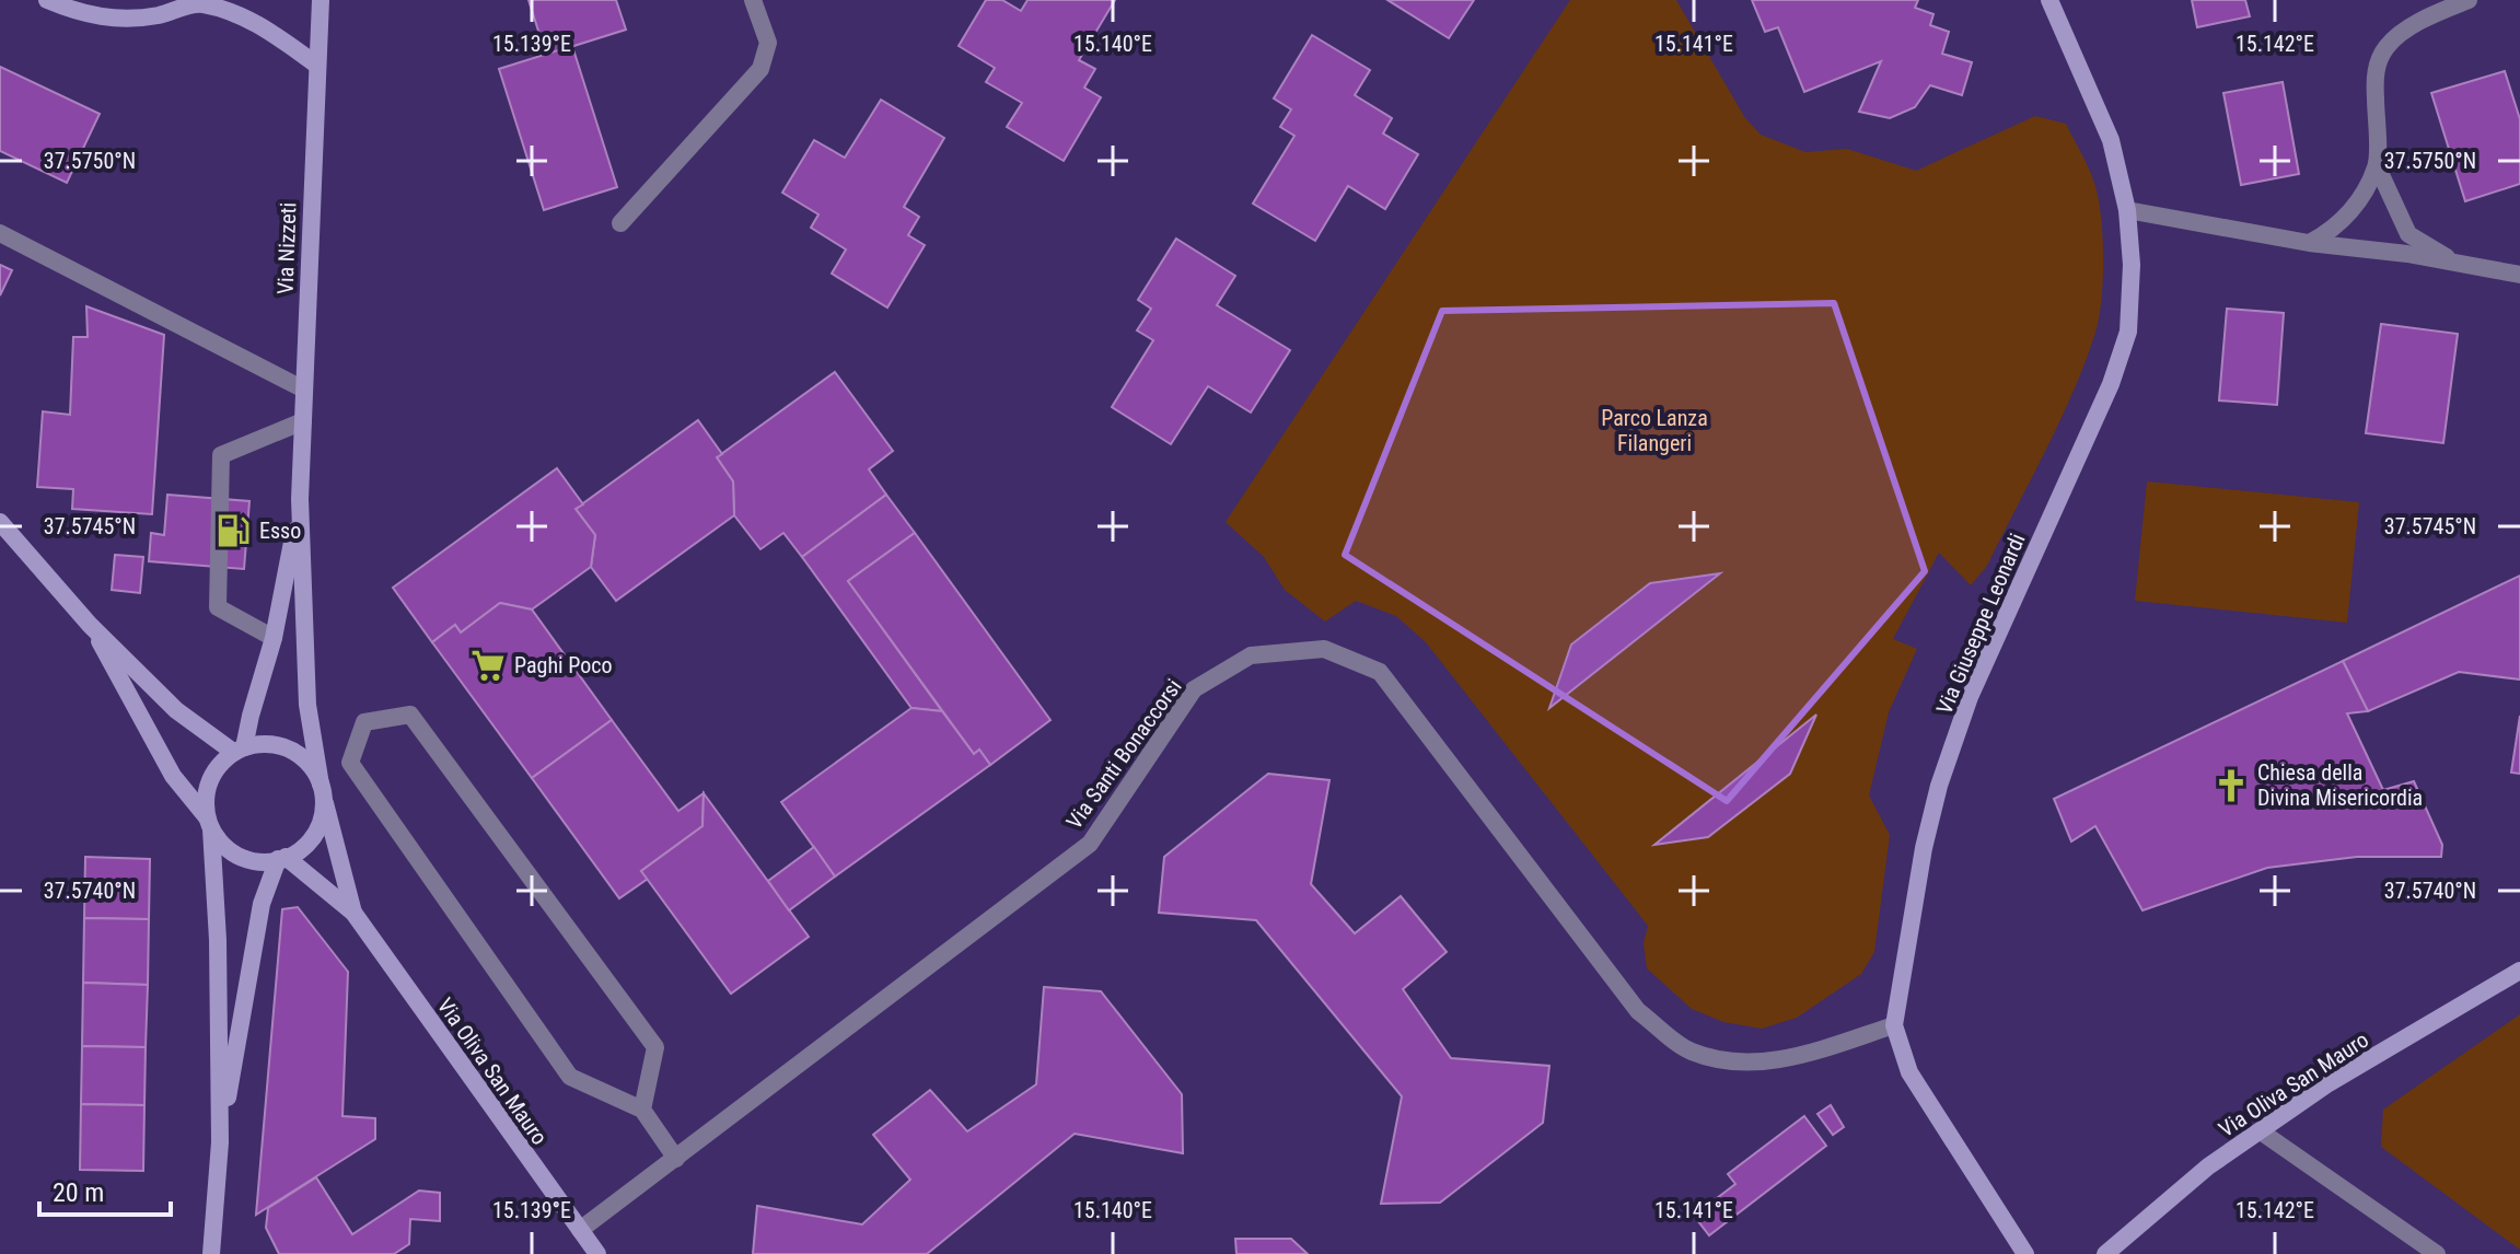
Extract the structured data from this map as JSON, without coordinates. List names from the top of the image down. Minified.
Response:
{"streets":{"street":["Via Nizzeti","Via Giuseppe Leonardi","Via Santi Bonaccorsi","Via Oliva San Mauro"]},"crossings":[["Via Giuseppe Leonardi","Via Santi Bonaccorsi"],["Via Santi Bonaccorsi","Via Oliva San Mauro"]],"parks":["Parco Lanza Filangeri"],"places":{"fuel station":["Esso"],"supermarket":["Paghi Poco"],"church":["Chiesa della Divina Misericordia"]},"scale_bar":"20 m","coordinates":["15.139°E","15.140°E","15.141°E","15.142°E","37.5750°N","37.5745°N","37.5740°N"]}
